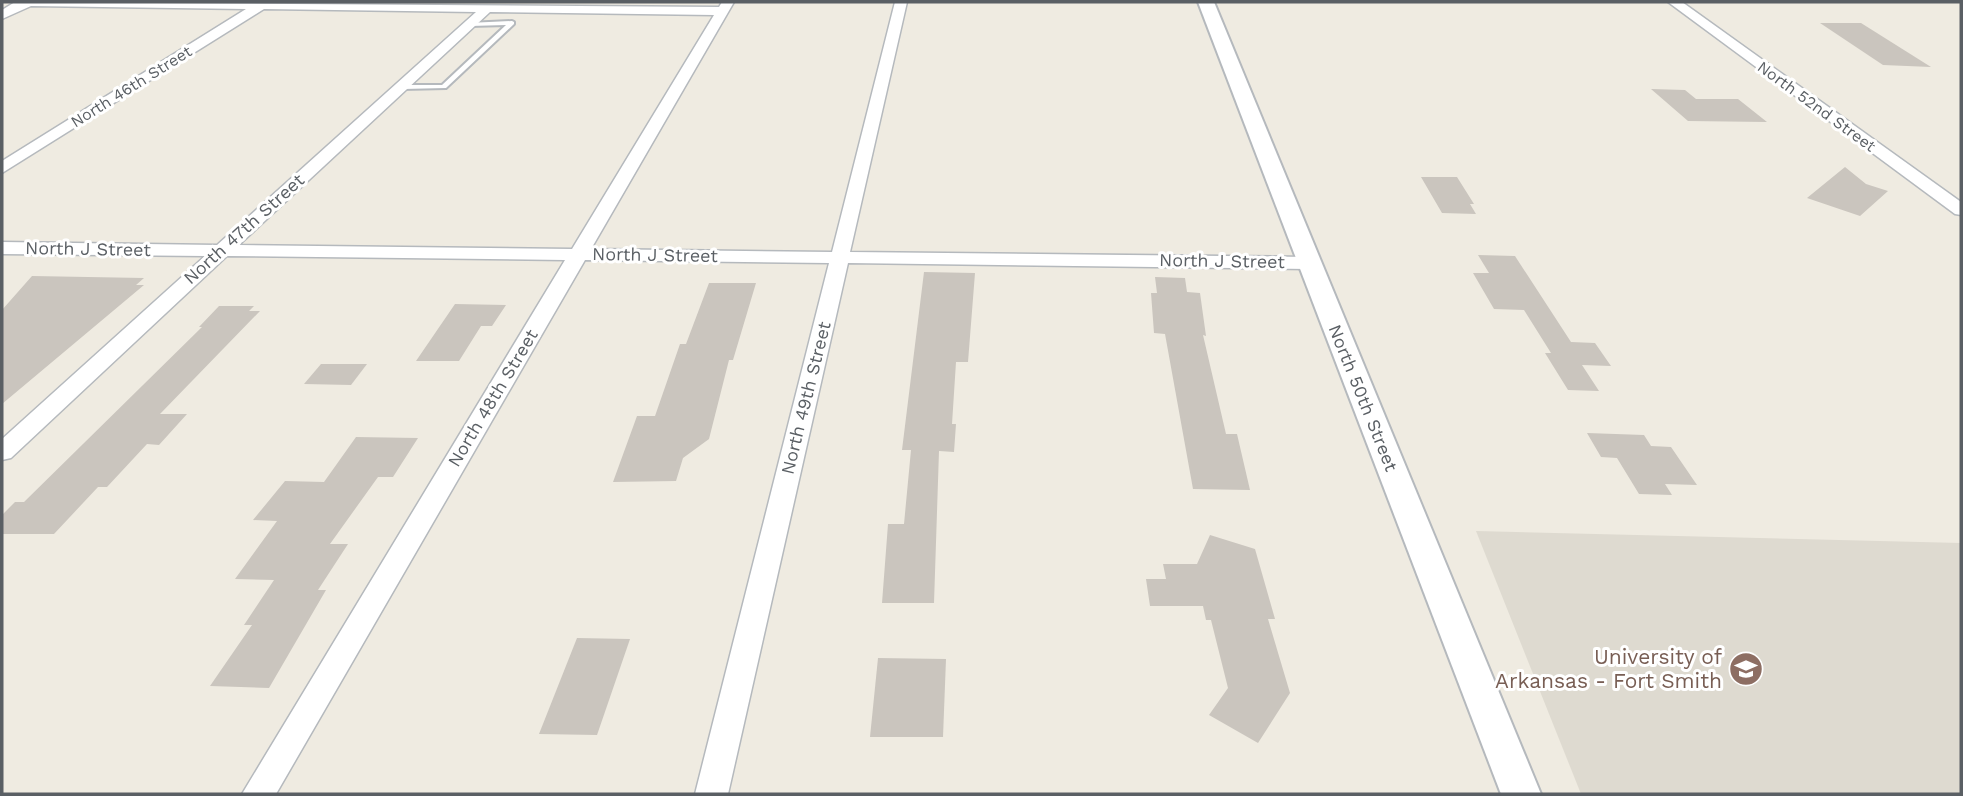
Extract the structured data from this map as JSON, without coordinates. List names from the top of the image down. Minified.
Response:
{"streets":{"street":["North 46th Street","North 52nd Street","North 47th Street","North J Street","North 48th Street","North 49th Street","North 50th Street"]},"crossings":[["North 47th Street","North J Street"],["North J Street","North 48th Street"],["North J Street","North 49th Street"],["North J Street","North 50th Street"]],"places":{"school or university":["University of Arkansas - Fort Smith"]}}
